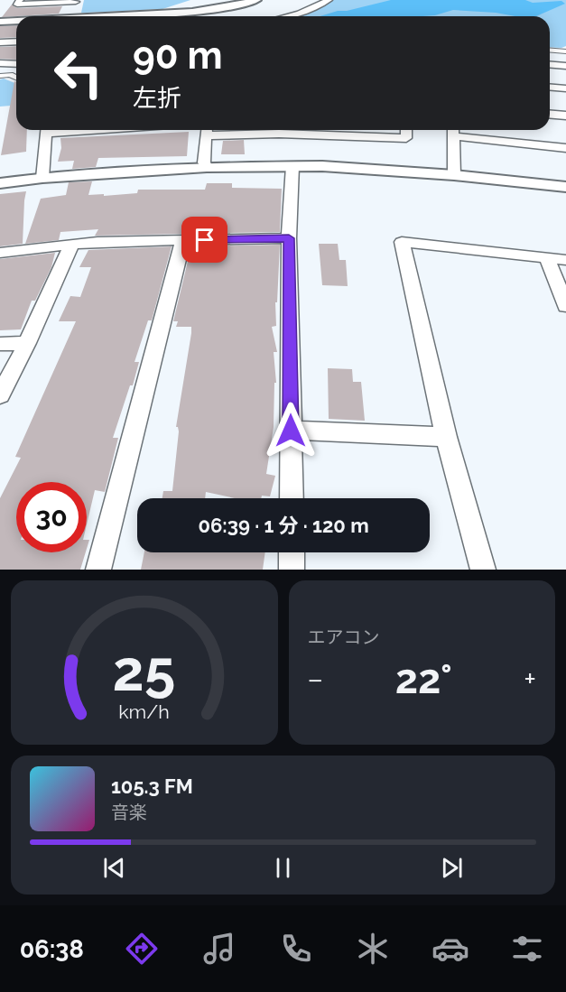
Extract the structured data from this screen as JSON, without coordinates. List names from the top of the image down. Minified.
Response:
{"page":{"turn":["90 m","左折"],"limit":"30","trip":"06:39 · 1 分 · 120 m","tile":"エアコン","heat":["−","22°","+"],"song":["105.3 FM","音楽"],"tabs":"06:38","gauge":["25","km/h"]}}
